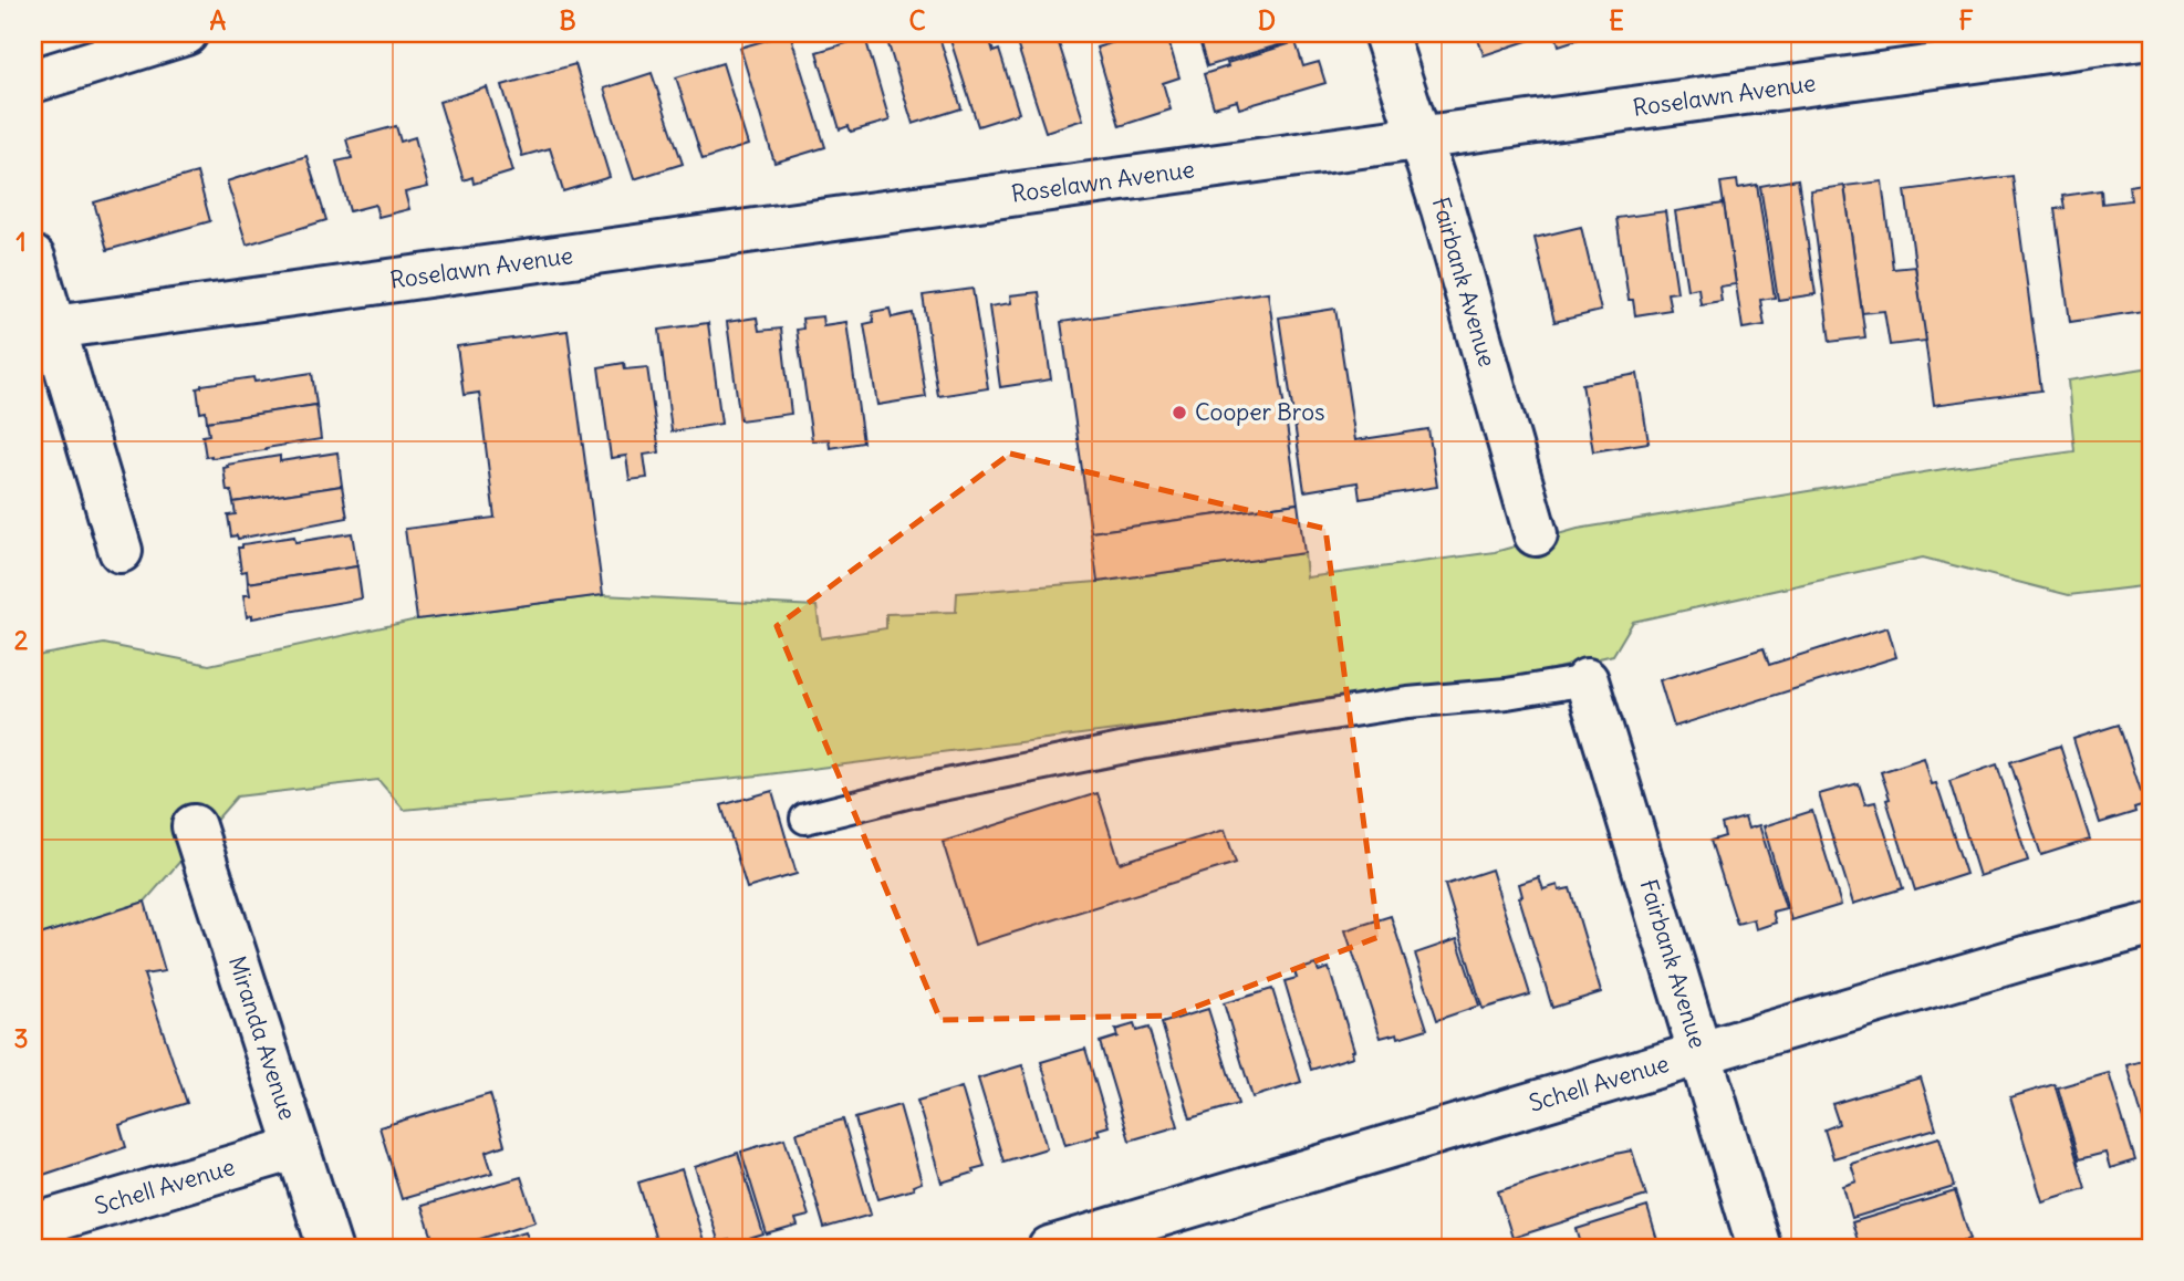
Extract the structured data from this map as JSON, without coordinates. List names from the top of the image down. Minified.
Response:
{"streets":{"street":["Roselawn Avenue","Fairbank Avenue","Miranda Avenue","Schell Avenue"]},"crossings":[["Roselawn Avenue","Fairbank Avenue"],["Fairbank Avenue","Schell Avenue"],["Miranda Avenue","Schell Avenue"]],"places":["Cooper Bros"],"grid":{"columns":["A","B","C","D","E","F"],"rows":["1","2","3"]}}
